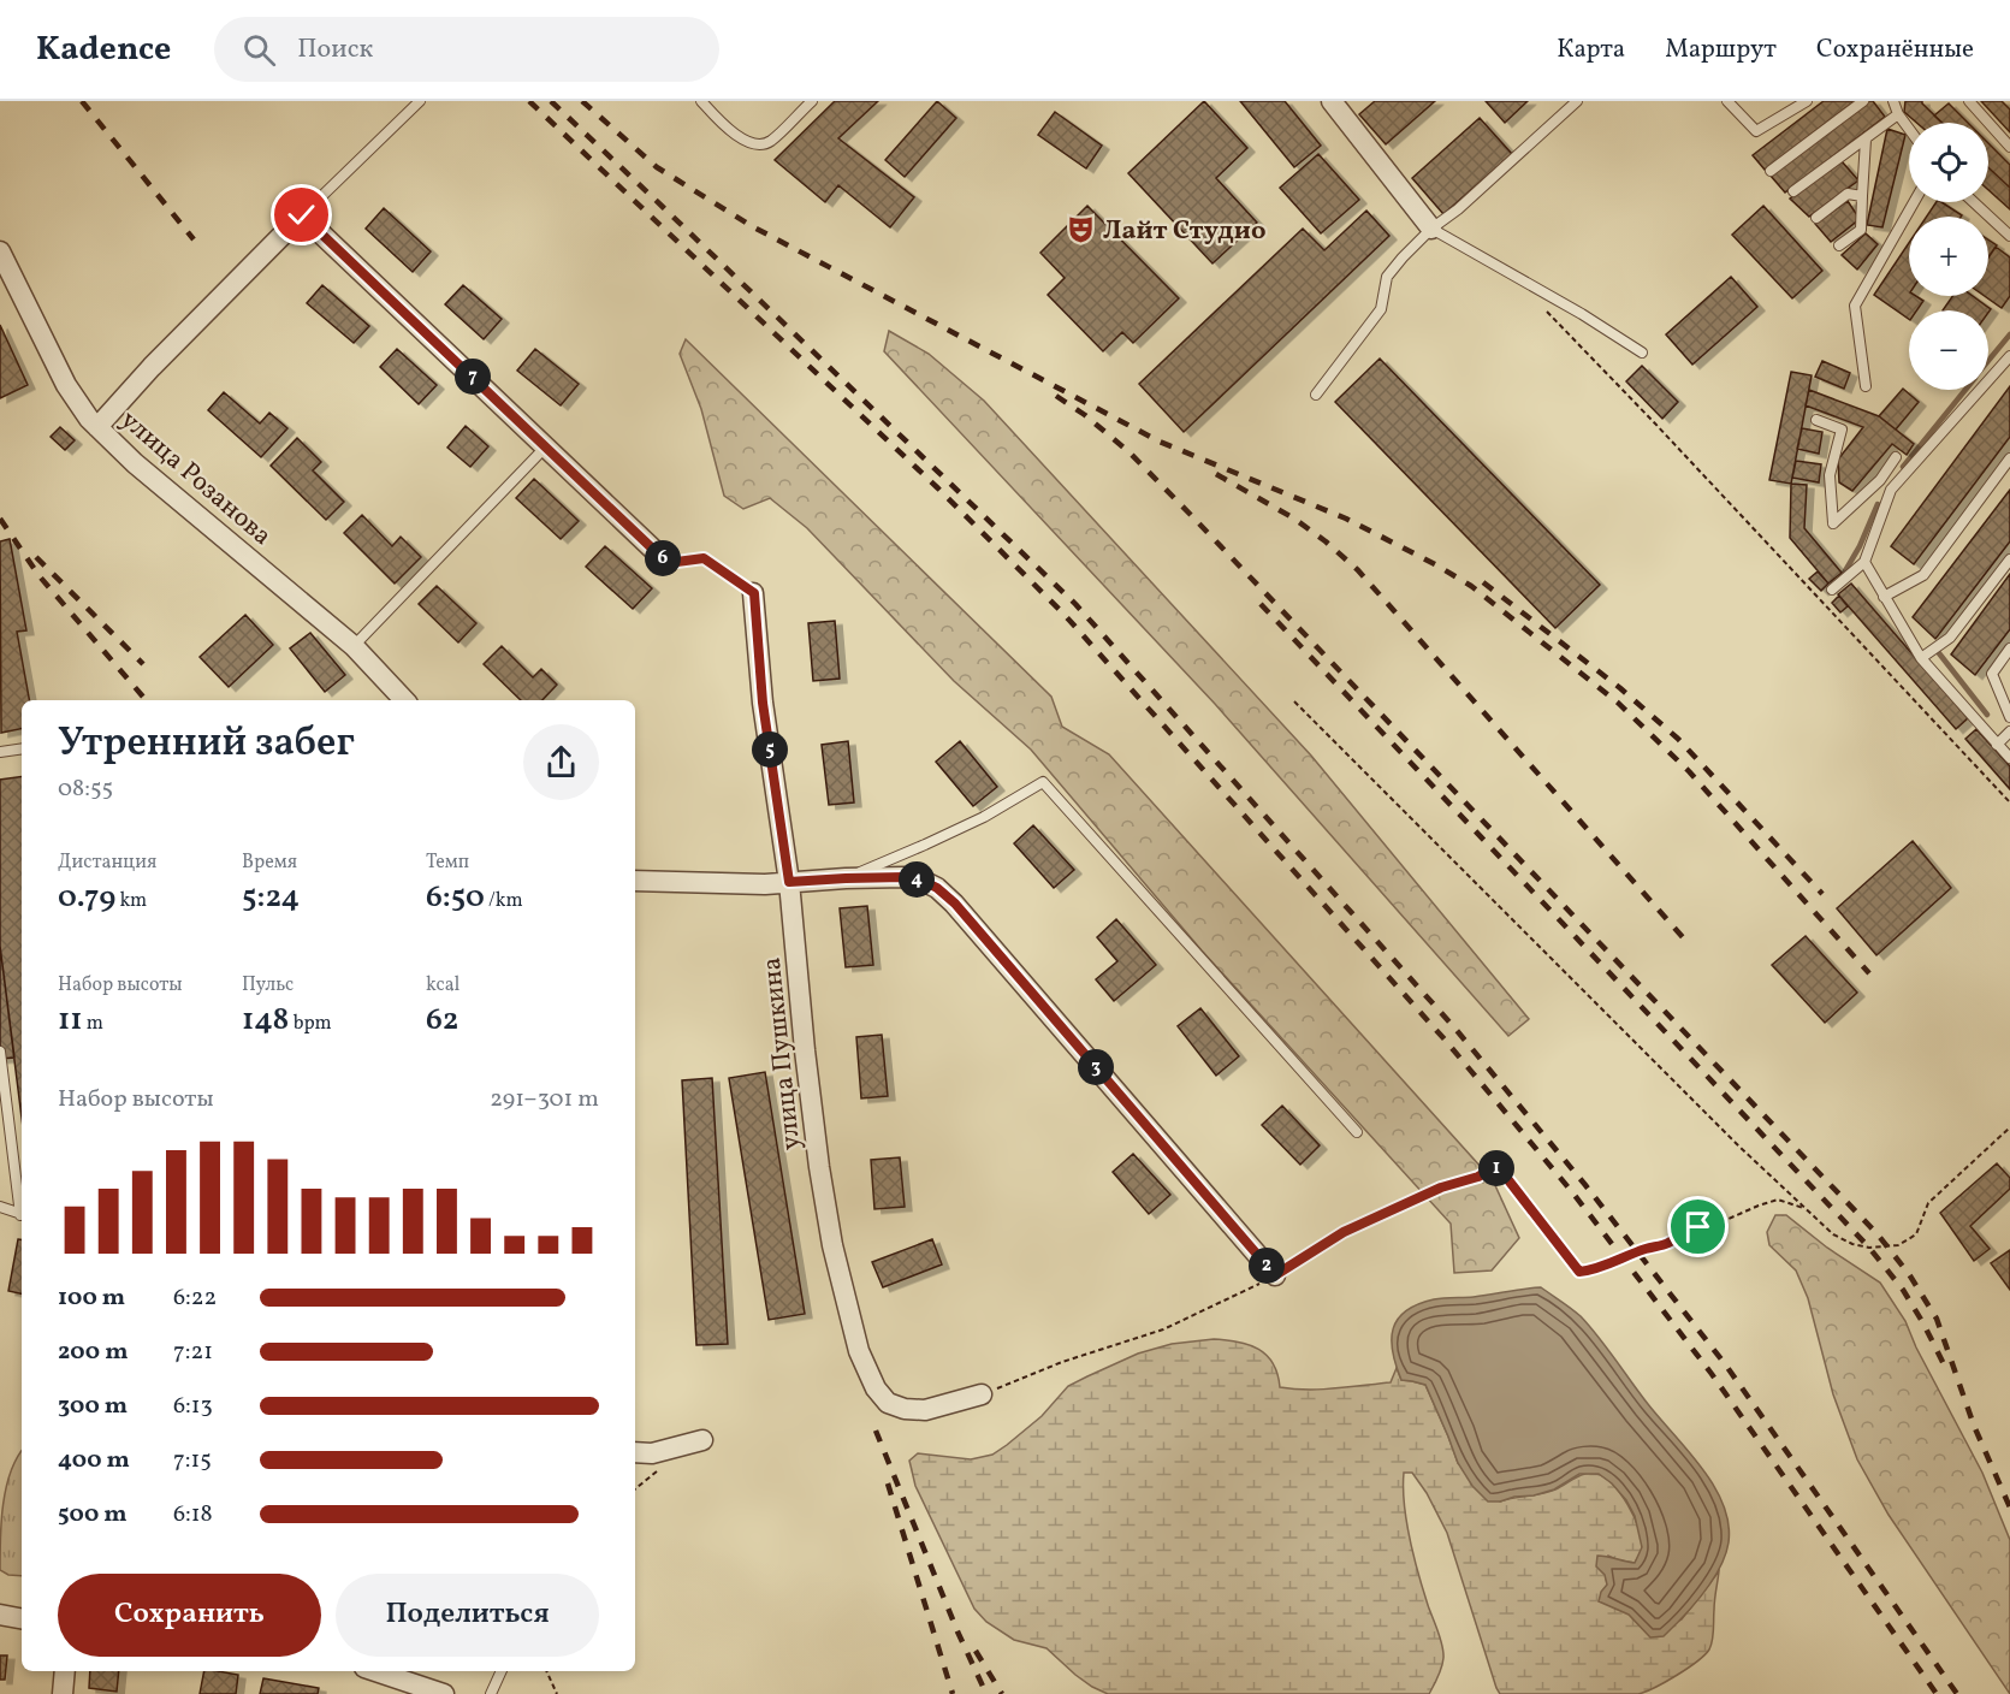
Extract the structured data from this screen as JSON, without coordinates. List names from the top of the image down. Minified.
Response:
{"streets":{"street":["улица Розанова","улица Пушкина"]},"places":{"theatre":["Лайт Студио"]},"page":{"header":"Kadence","search":"Поиск","nav":["Карта","Маршрут","Сохранённые"],"map_buttons":["+","−"],"pins":["7","6","5","4","3","1","2"],"heading":["Утренний забег","08:55"],"stats":[["Дистанция","0.79 km"],["Время","5:24"],["Темп","6:50 /km"],["Набор высоты","11 m"],["Пульс","148 bpm"],["kcal","62"]],"chart":["Набор высоты","291–301 m"],"list":[{"name":"100 m","note":"6:22"},{"name":"200 m","note":"7:21"},{"name":"300 m","note":"6:13"},{"name":"400 m","note":"7:15"},{"name":"500 m","note":"6:18"}],"buttons":["Сохранить","Поделиться"]}}
